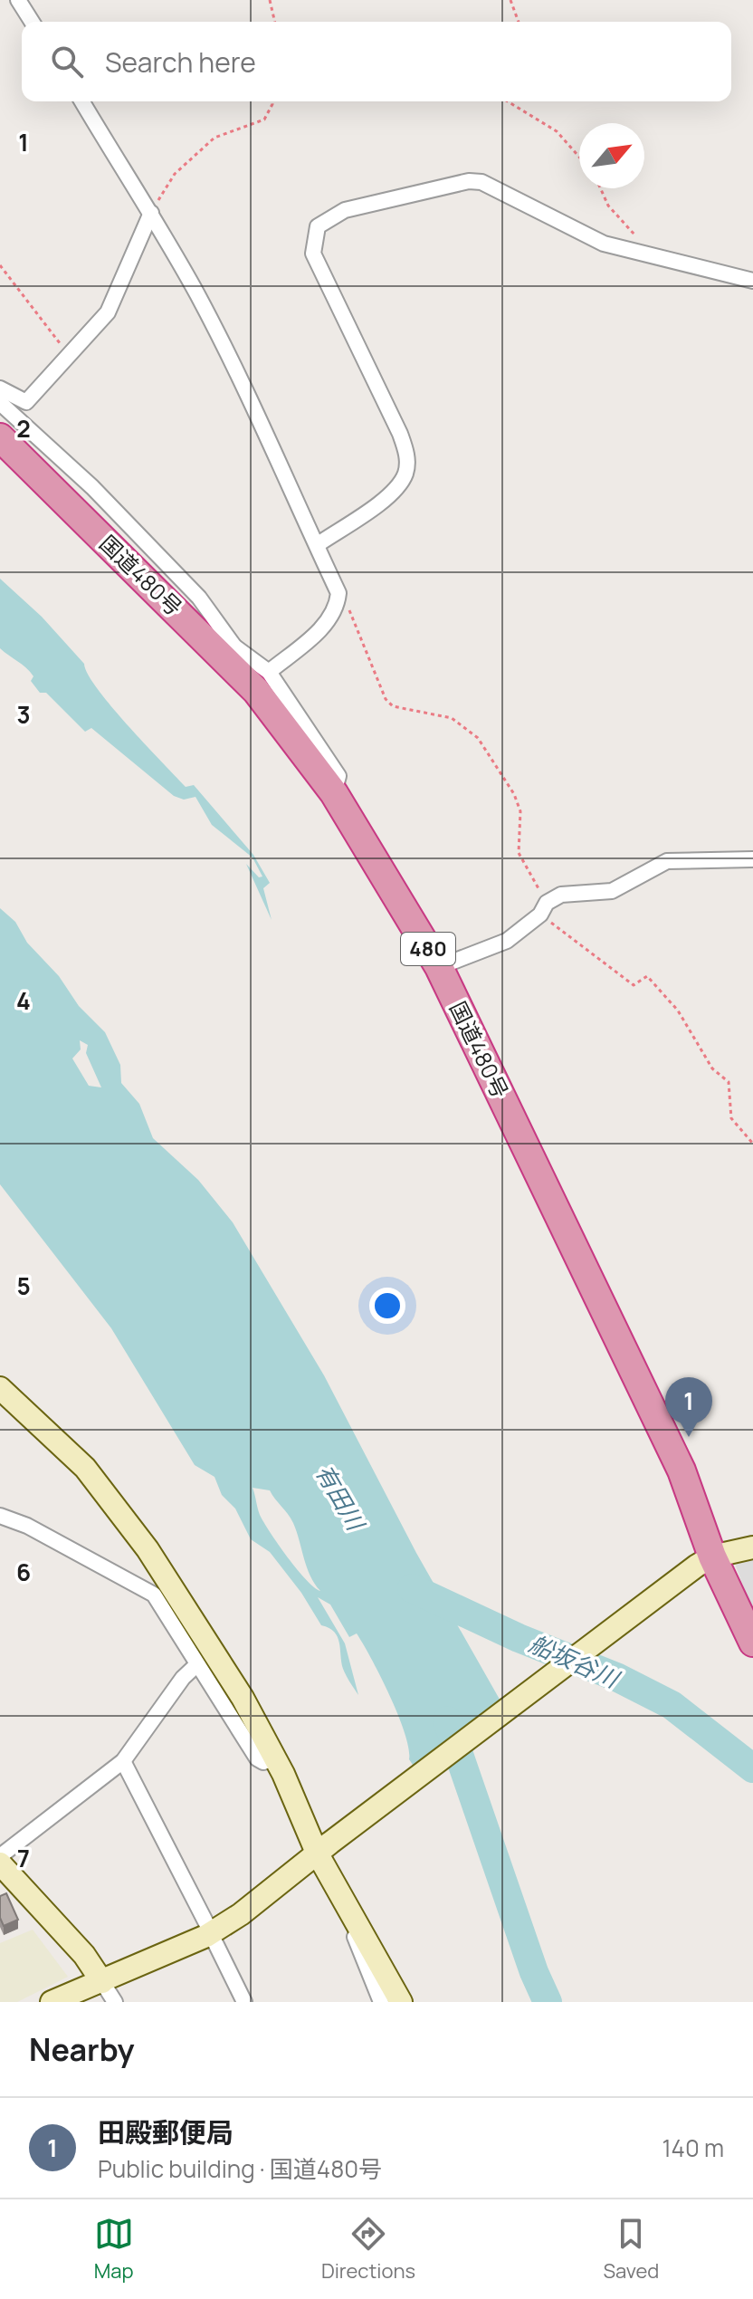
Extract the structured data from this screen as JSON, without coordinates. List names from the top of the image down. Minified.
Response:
{"streets":{"highway":["国道480号","480"]},"water":["有田川","船坂谷川"],"north":"top right","page":{"search":"Search here","pins":"1","heading":"Nearby","list":[{"mark":"1","name":"田殿郵便局","note":"Public building · 国道480号","value":"140 m"}],"nav":["Map","Directions","Saved"]},"grid":{"rows":["1","2","3","4","5","6","7"]}}
